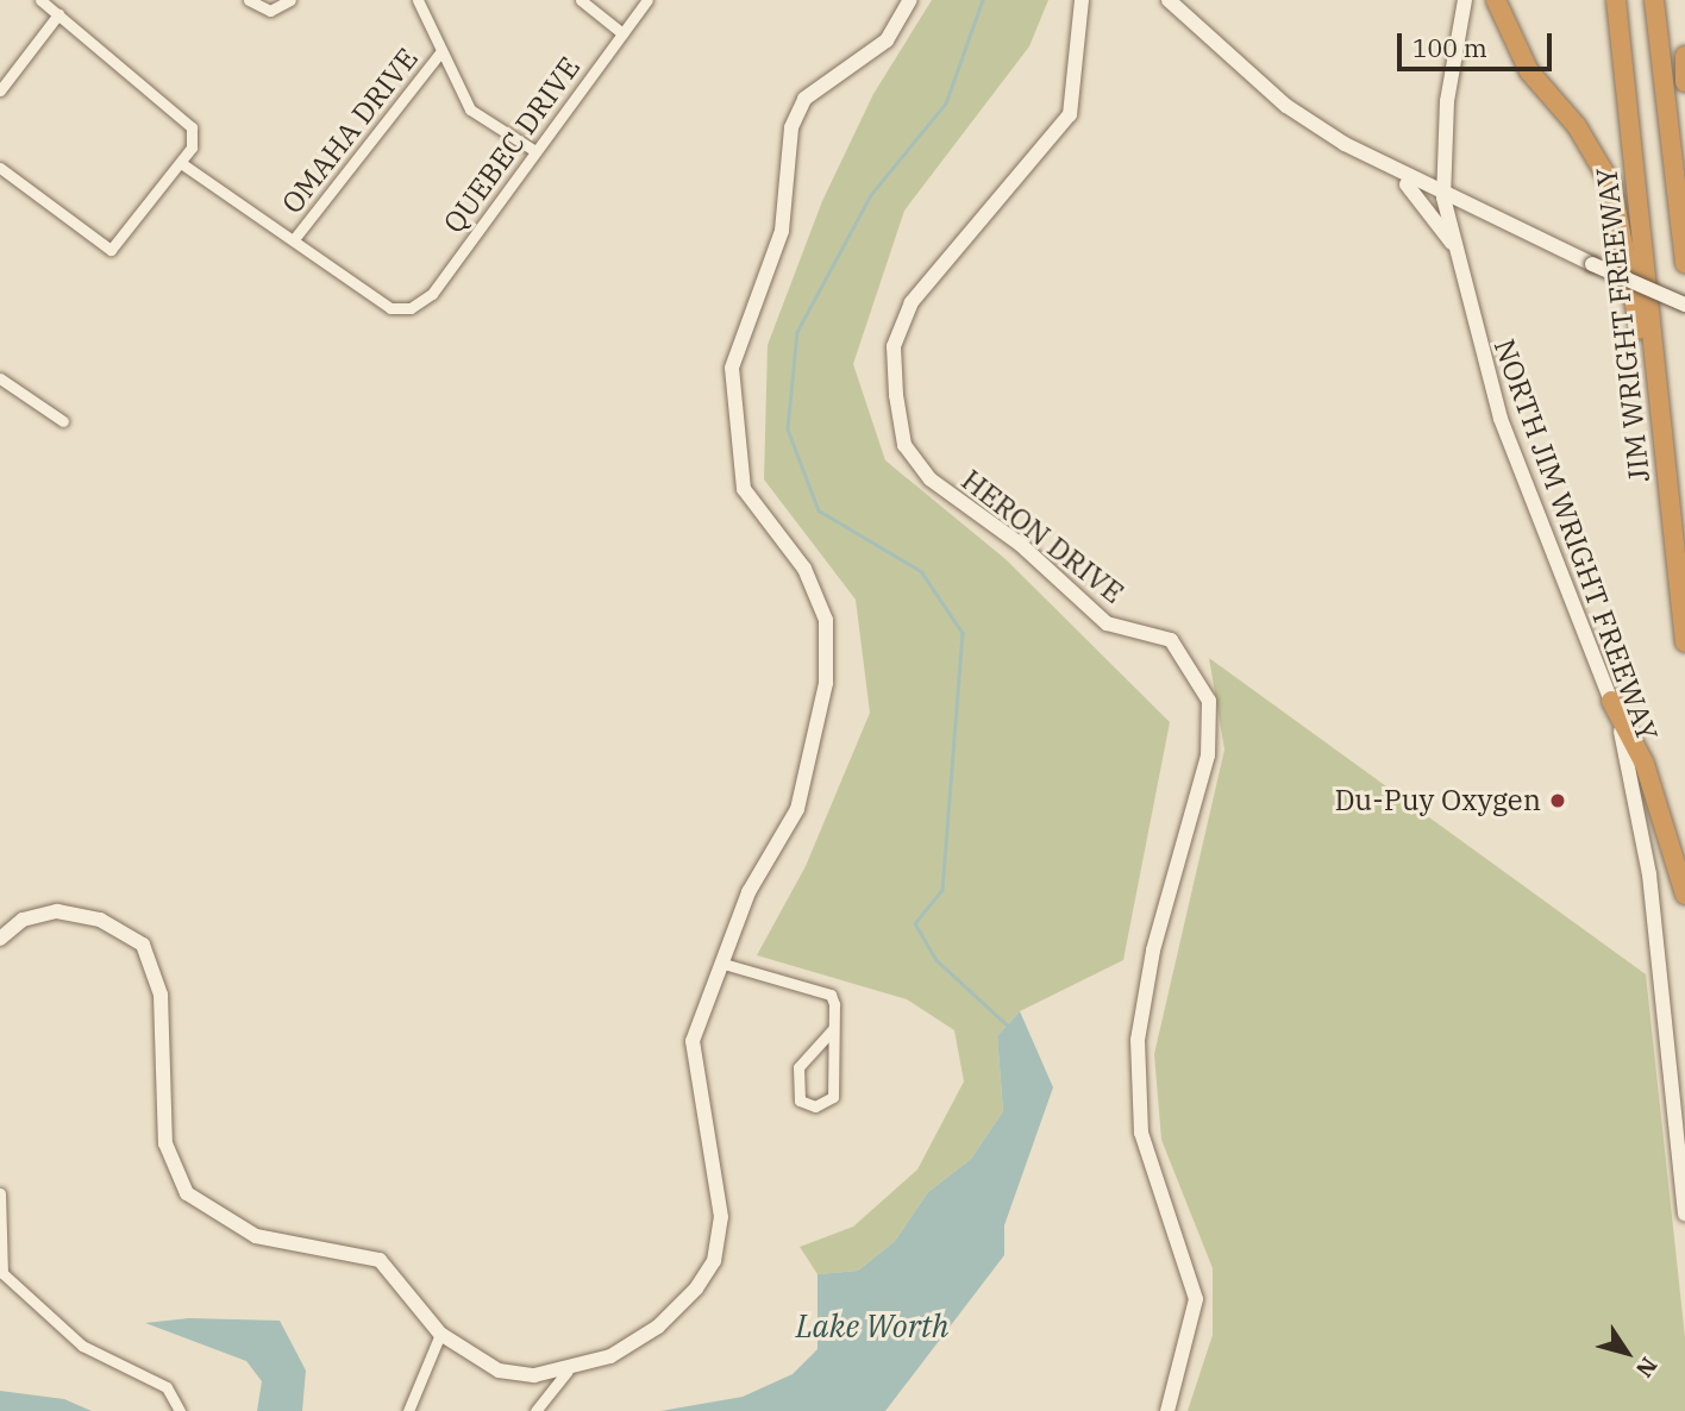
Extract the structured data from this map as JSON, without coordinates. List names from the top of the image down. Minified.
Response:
{"streets":{"highway":["JIM WRIGHT FREEWAY"],"street":["OMAHA DRIVE","QUEBEC DRIVE","HERON DRIVE","NORTH JIM WRIGHT FREEWAY"]},"crossings":[["OMAHA DRIVE","QUEBEC DRIVE"]],"water":["Lake Worth"],"places":["Du-Puy Oxygen"],"scale_bar":"100 m","north":"bottom right"}
